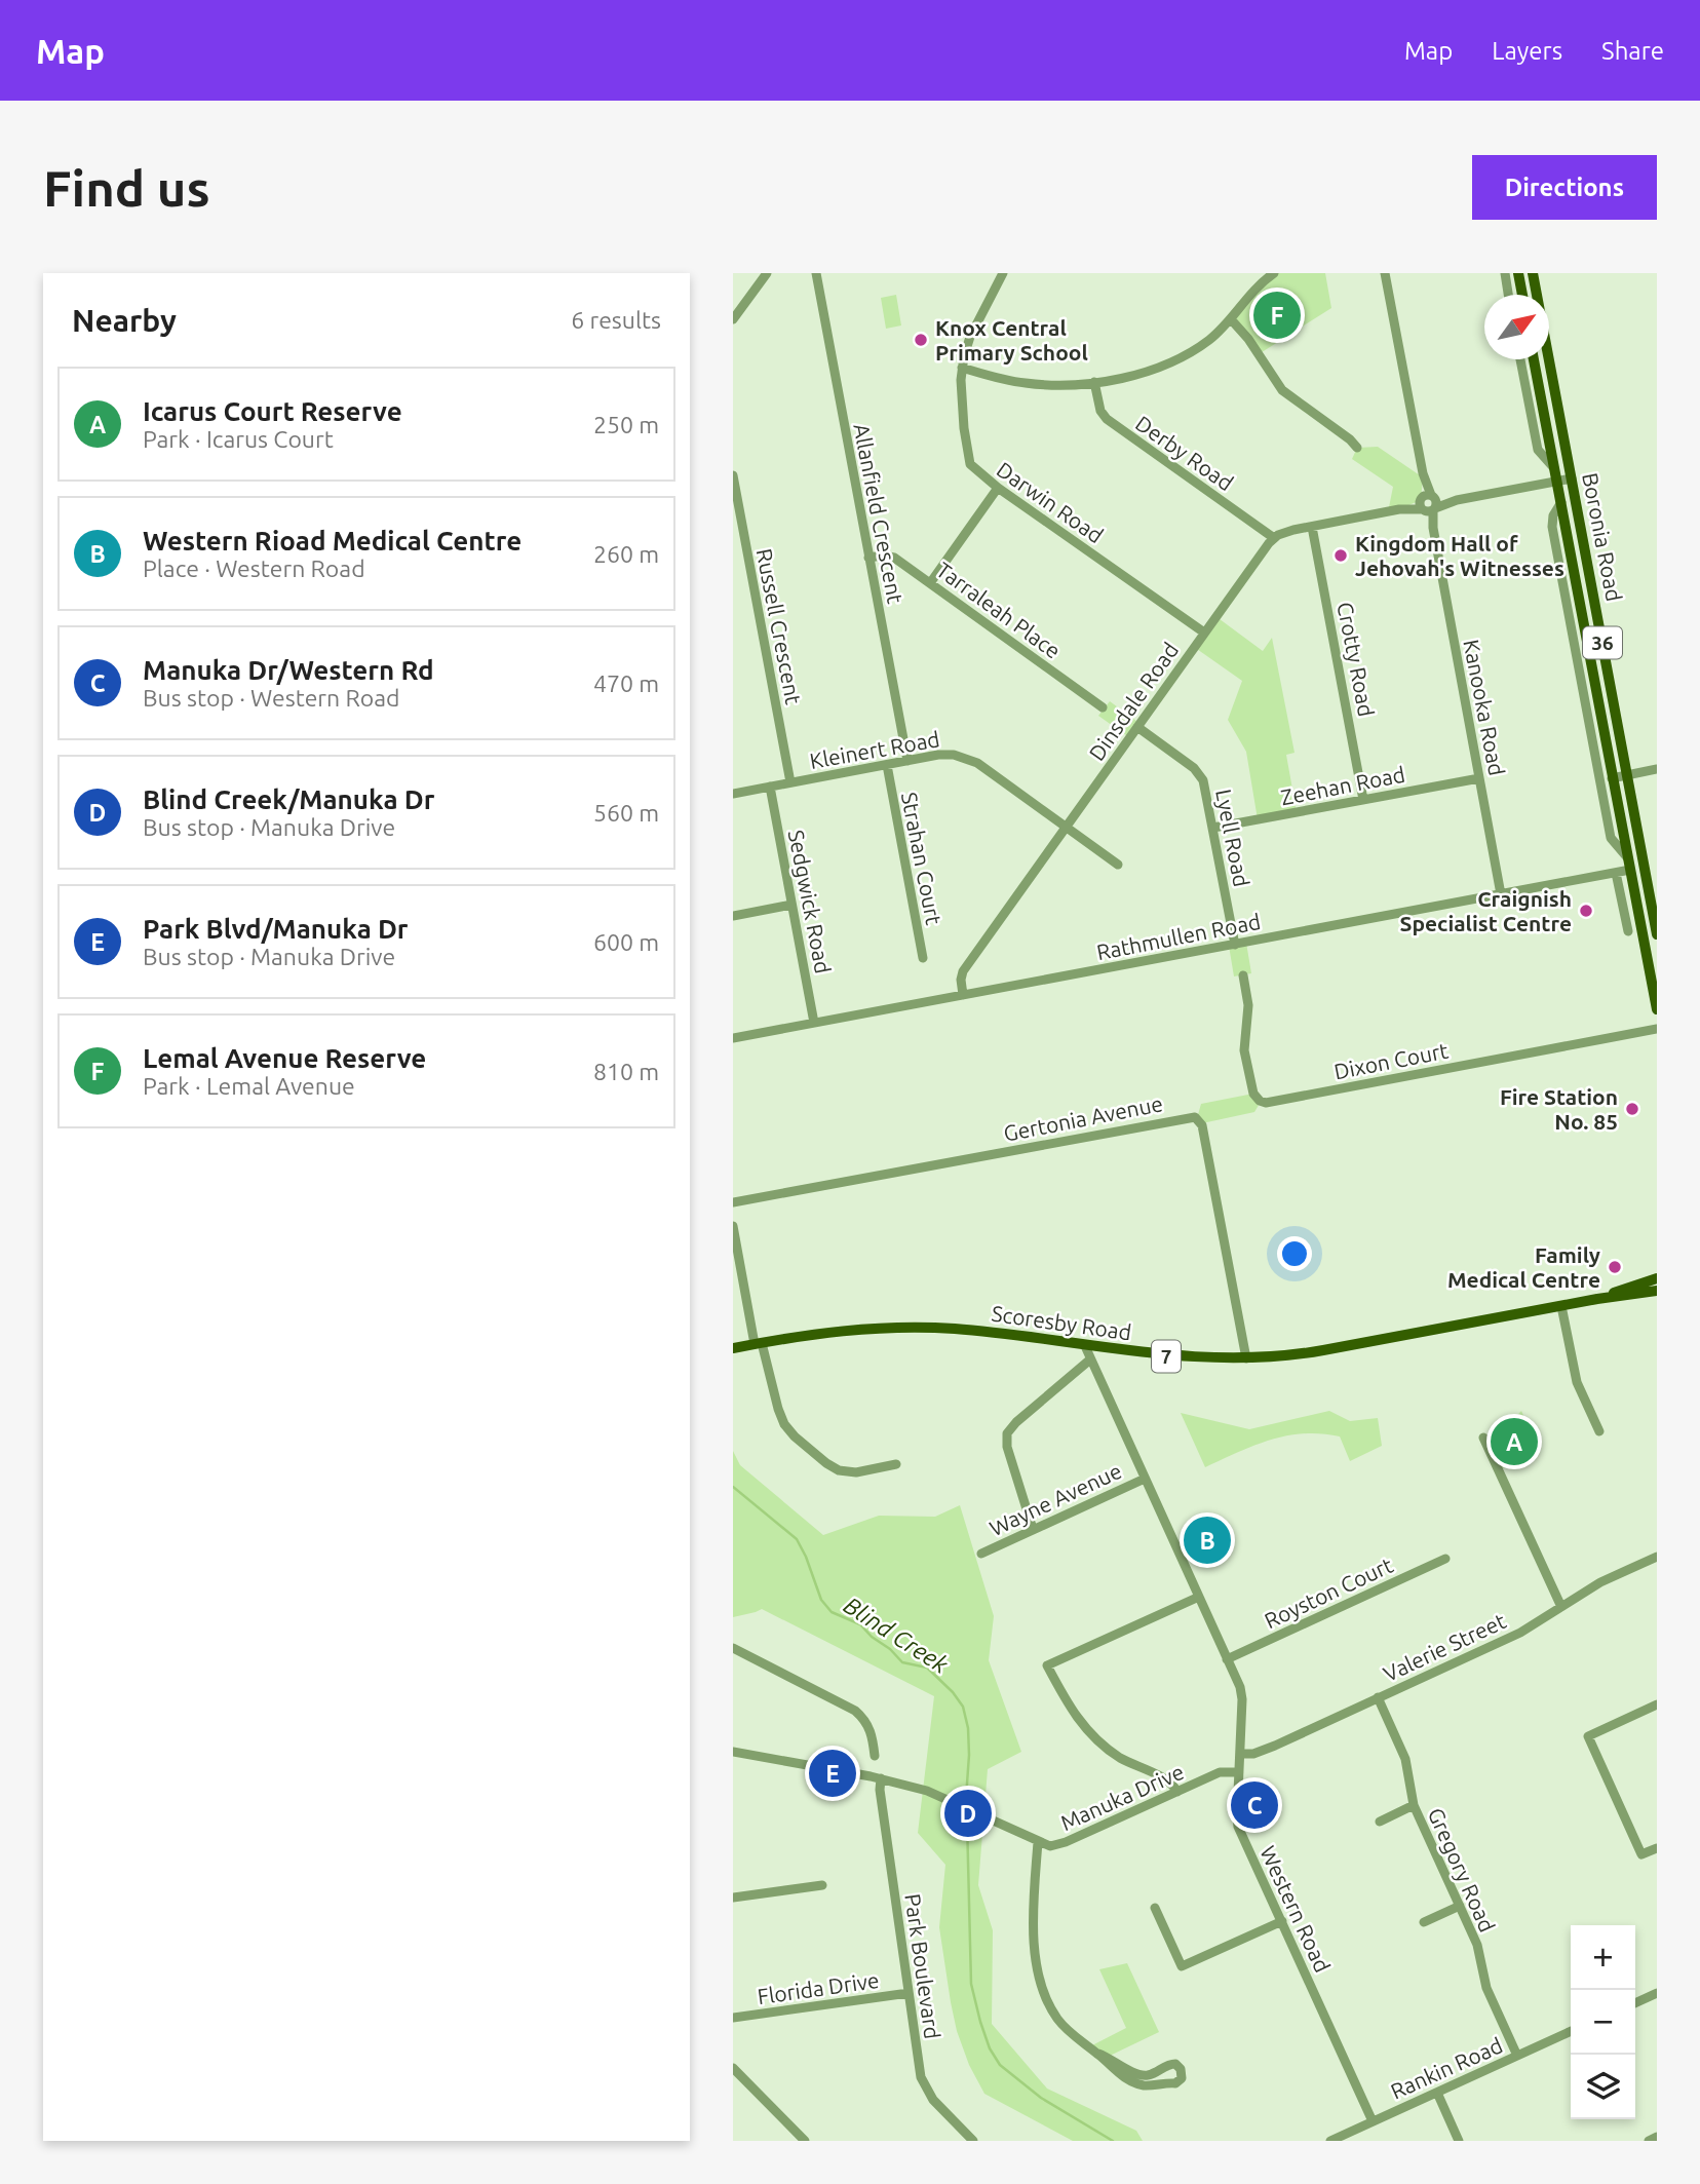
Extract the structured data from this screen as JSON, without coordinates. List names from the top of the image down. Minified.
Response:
{"streets":{"main road":["Boronia Road","36","Scoresby Road","7"],"street":["Derby Road","Darwin Road","Allanfield Crescent","Tarraleah Place","Russell Crescent","Crotty Road","Dinsdale Road","Kanooka Road","Kleinert Road","Zeehan Road","Lyell Road","Strahan Court","Sedgwick Road","Rathmullen Road","Dixon Court","Gertonia Avenue","Wayne Avenue","Royston Court","Valerie Street","Manuka Drive","Gregory Road","Western Road","Park Boulevard","Florida Drive","Rankin Road"]},"crossings":[["Derby Road","Dinsdale Road"],["Darwin Road","Dinsdale Road"],["Allanfield Crescent","Tarraleah Place"],["Allanfield Crescent","Kleinert Road"],["Boronia Road","Rathmullen Road"],["Russell Crescent","Kleinert Road"],["Crotty Road","Zeehan Road"],["Dinsdale Road","Kleinert Road"],["Dinsdale Road","Lyell Road"],["Dinsdale Road","Rathmullen Road"],["Kanooka Road","Zeehan Road"],["Kanooka Road","Rathmullen Road"],["Kleinert Road","Strahan Court"],["Kleinert Road","Sedgwick Road"],["Zeehan Road","Lyell Road"],["Lyell Road","Rathmullen Road"],["Sedgwick Road","Rathmullen Road"],["Gertonia Avenue","Scoresby Road"],["Scoresby Road","Western Road"],["Wayne Avenue","Western Road"],["Royston Court","Western Road"],["Valerie Street","Gregory Road"],["Valerie Street","Western Road"],["Manuka Drive","Western Road"],["Manuka Drive","Park Boulevard"],["Gregory Road","Rankin Road"],["Western Road","Rankin Road"],["Park Boulevard","Florida Drive"]],"water":["Blind Creek"],"places":["Knox Central Primary School","Kingdom Hall of Jehovah's Witnesses","Craignish Specialist Centre","Fire Station No. 85","Family Medical Centre"],"north":"top right","page":{"header":"Map","nav":["Map","Layers","Share"],"buttons":"Directions","title":"Find us","heading":["Nearby","6 results"],"pins":["F","A","B","E","C","D"],"list":[{"mark":"A","name":"Icarus Court Reserve","note":"Park · Icarus Court","value":"250 m"},{"mark":"B","name":"Western Rioad Medical Centre","note":"Place · Western Road","value":"260 m"},{"mark":"C","name":"Manuka Dr/Western Rd","note":"Bus stop · Western Road","value":"470 m"},{"mark":"D","name":"Blind Creek/Manuka Dr","note":"Bus stop · Manuka Drive","value":"560 m"},{"mark":"E","name":"Park Blvd/Manuka Dr","note":"Bus stop · Manuka Drive","value":"600 m"},{"mark":"F","name":"Lemal Avenue Reserve","note":"Park · Lemal Avenue","value":"810 m"}],"map_buttons":["+","−"]}}
